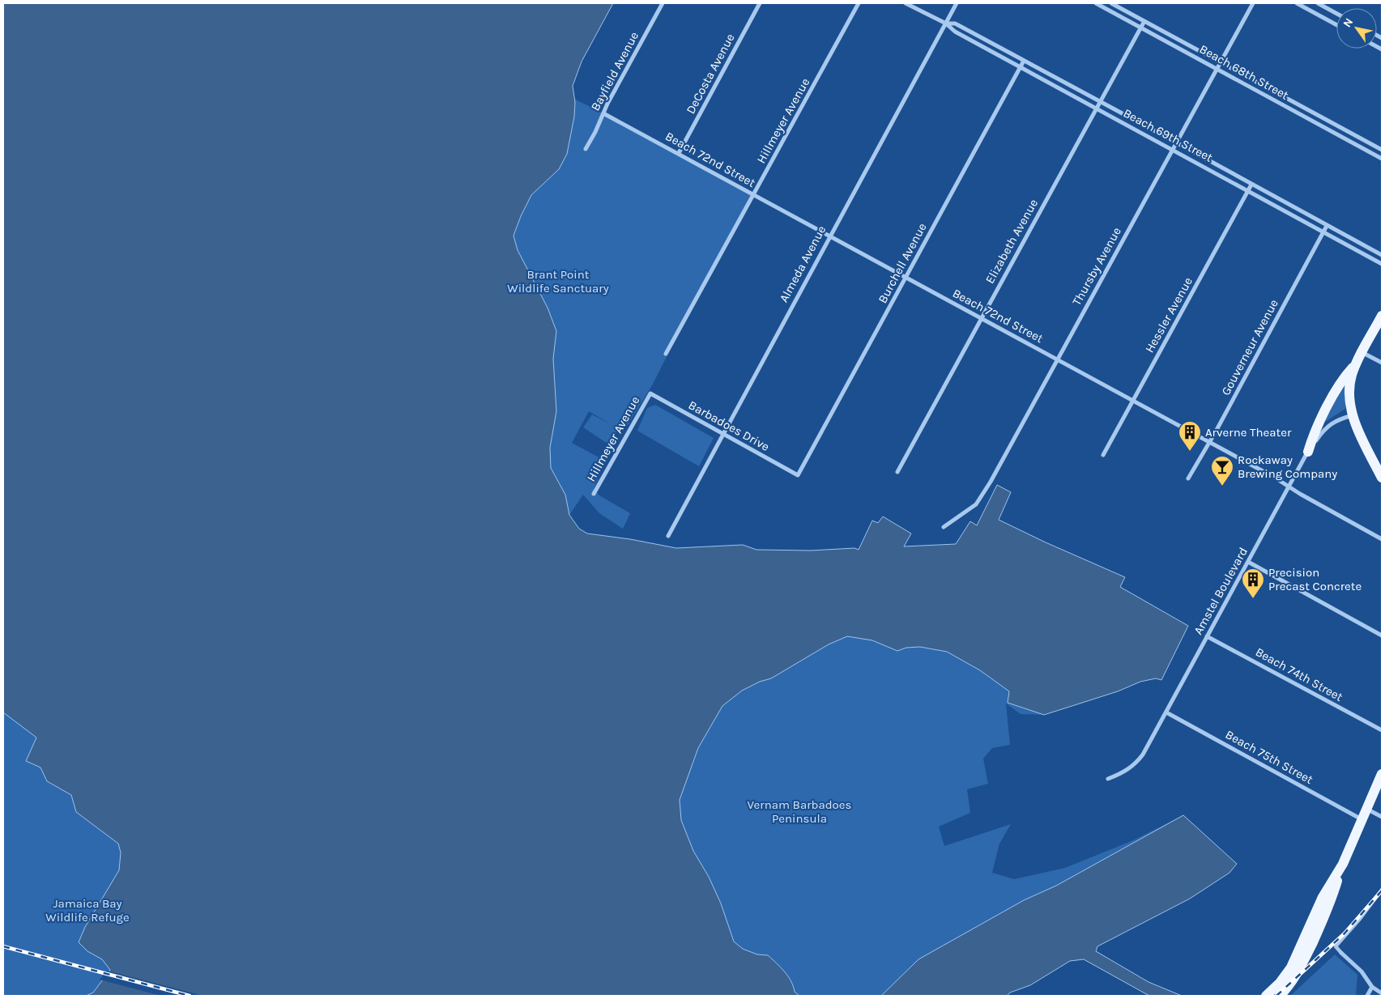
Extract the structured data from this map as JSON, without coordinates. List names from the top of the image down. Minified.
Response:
{"streets":{"street":["Bayfield Avenue","Beach 68th Street","DeCosta Avenue","Hillmeyer Avenue","Beach 69th Street","Beach 72nd Street","Elizabeth Avenue","Burchell Avenue","Almeda Avenue","Thursby Avenue","Hessler Avenue","Gouverneur Avenue","Barbadoes Drive","Amstel Boulevard","Beach 74th Street","Beach 75th Street"]},"crossings":[["Bayfield Avenue","Beach 72nd Street"],["Beach 68th Street","Elizabeth Avenue"],["Beach 68th Street","Thursby Avenue"],["DeCosta Avenue","Beach 72nd Street"],["Hillmeyer Avenue","Beach 72nd Street"],["Hillmeyer Avenue","Barbadoes Drive"],["Beach 69th Street","Elizabeth Avenue"],["Beach 69th Street","Burchell Avenue"],["Beach 69th Street","Almeda Avenue"],["Beach 69th Street","Thursby Avenue"],["Beach 69th Street","Hessler Avenue"],["Beach 69th Street","Gouverneur Avenue"],["Beach 72nd Street","Elizabeth Avenue"],["Beach 72nd Street","Burchell Avenue"],["Beach 72nd Street","Almeda Avenue"],["Beach 72nd Street","Thursby Avenue"],["Beach 72nd Street","Hessler Avenue"],["Beach 72nd Street","Gouverneur Avenue"],["Beach 72nd Street","Amstel Boulevard"],["Burchell Avenue","Barbadoes Drive"],["Almeda Avenue","Barbadoes Drive"],["Amstel Boulevard","Beach 74th Street"],["Amstel Boulevard","Beach 75th Street"]],"parks":["Brant Point Wildlife Sanctuary","Vernam Barbadoes Peninsula","Jamaica Bay Wildlife Refuge"],"places":{"building":["Arverne Theater","Precision Precast Concrete"],"bar":["Rockaway Brewing Company"]},"north":"top left"}
